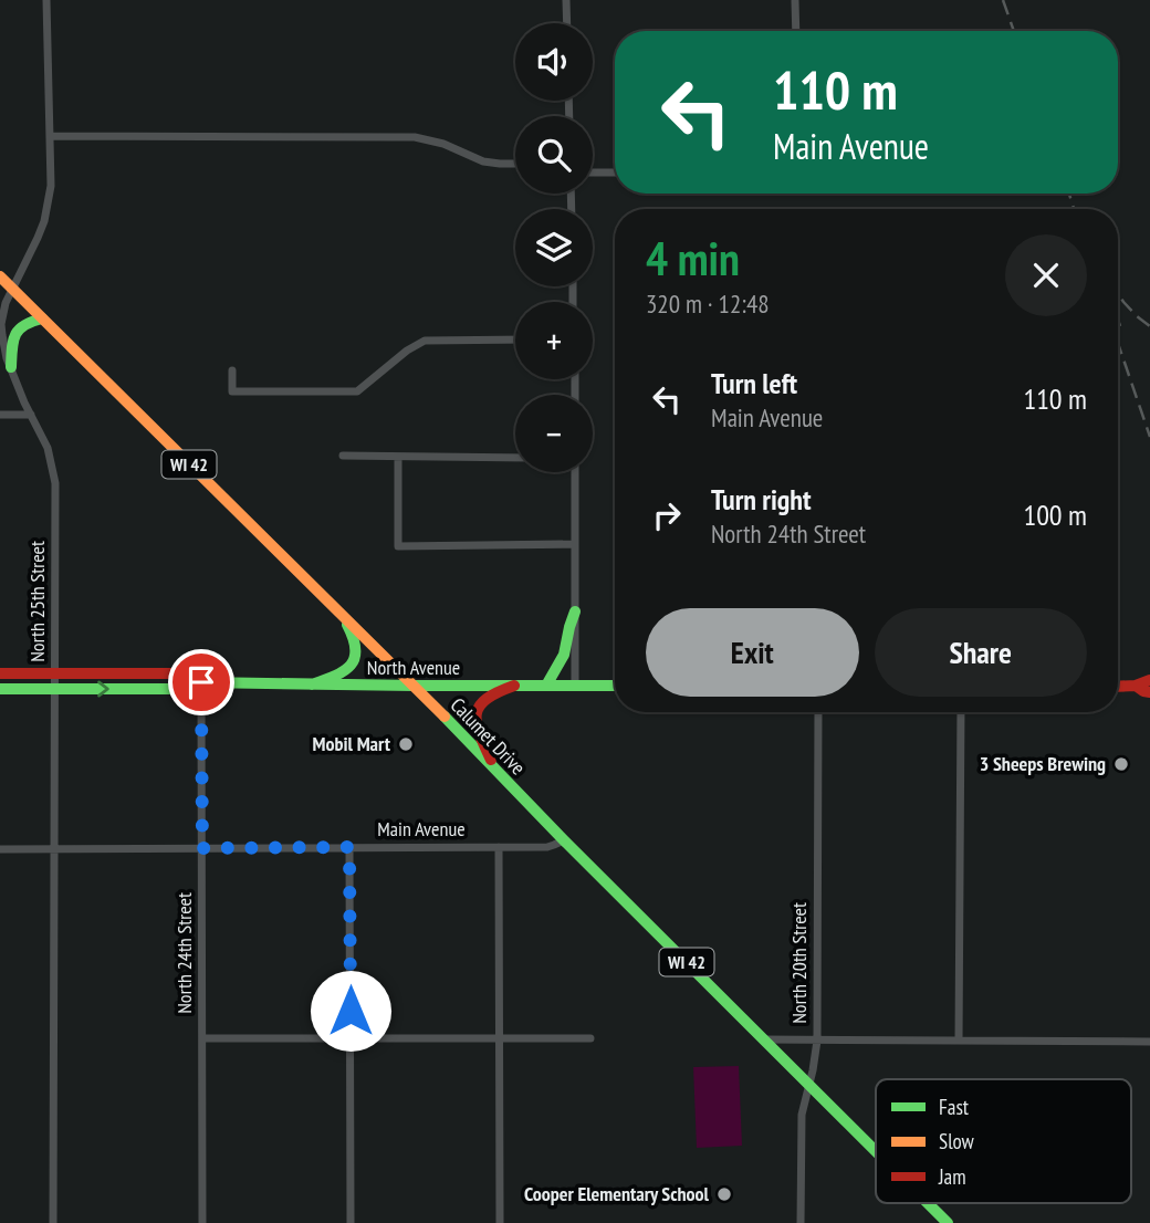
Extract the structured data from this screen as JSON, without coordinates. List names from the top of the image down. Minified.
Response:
{"streets":{"main road":["WI 42","North Avenue","Calumet Drive"],"street":["North 25th Street","Main Avenue","North 24th Street","North 20th Street"]},"crossings":[["North 25th Street","North Avenue"],["North 25th Street","Calumet Drive"],["North 25th Street","Main Avenue"],["North Avenue","Calumet Drive"],["North Avenue","North 24th Street"],["Calumet Drive","Main Avenue"],["Calumet Drive","North 20th Street"],["Main Avenue","North 24th Street"]],"places":["Mobil Mart","3 Sheeps Brewing","Cooper Elementary School"],"legend":["Fast","Slow","Jam"],"page":{"map_buttons":["+","−"],"turn":["110 m","Main Avenue"],"heading":["4 min","320 m · 12:48"],"list":[{"name":"Turn left","note":"Main Avenue","value":"110 m"},{"name":"Turn right","note":"North 24th Street","value":"100 m"}],"buttons":["Exit","Share"]}}
